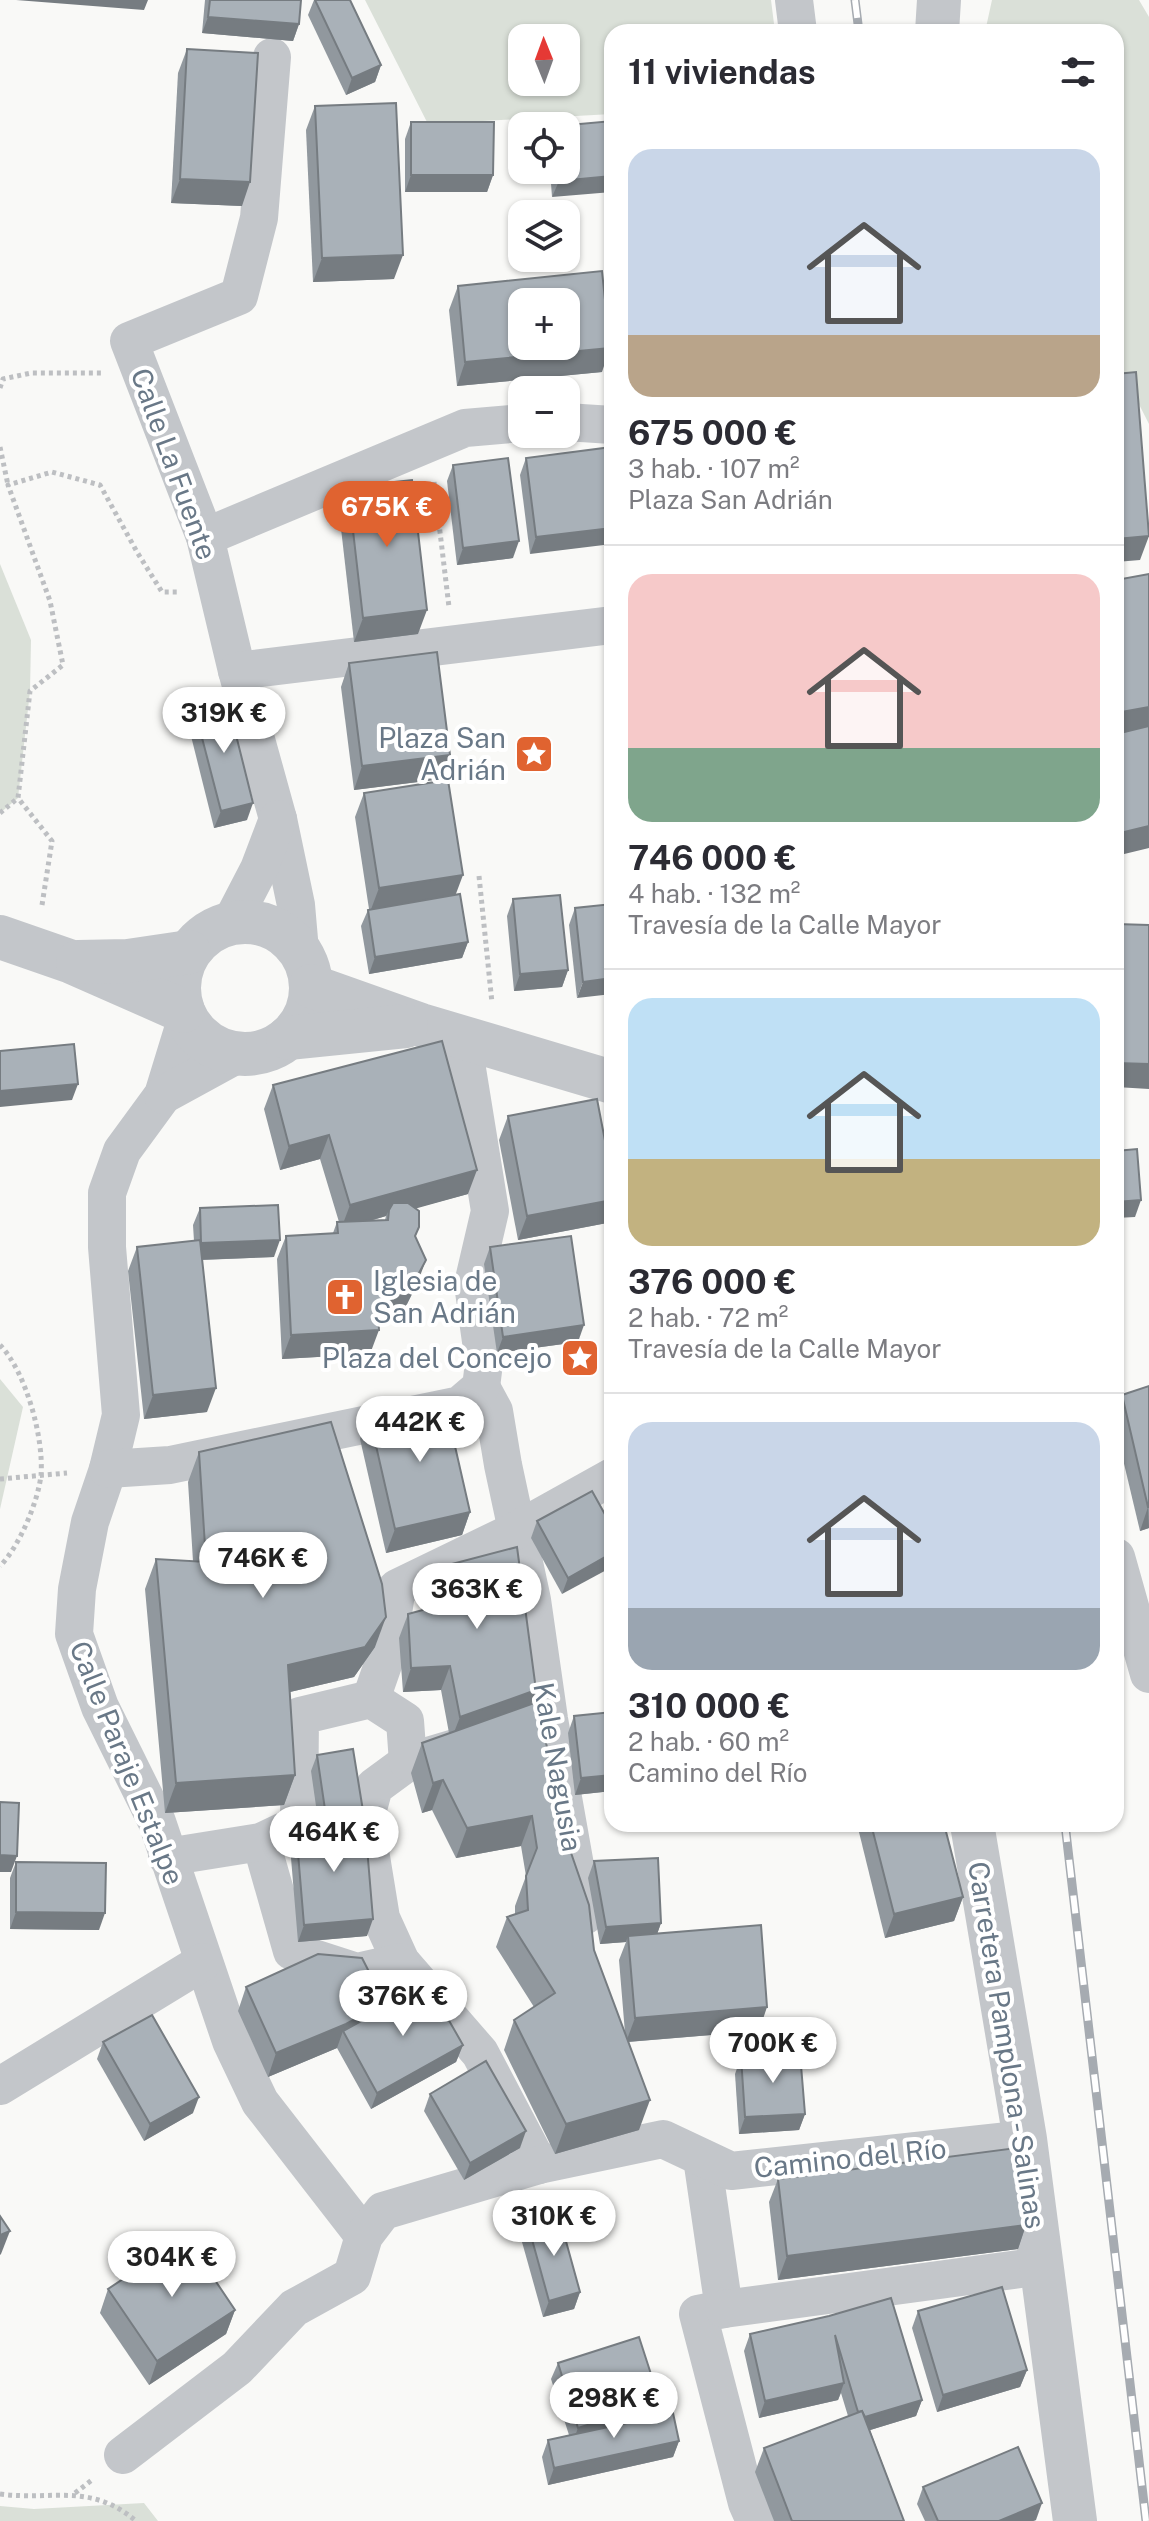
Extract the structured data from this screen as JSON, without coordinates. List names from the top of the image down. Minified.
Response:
{"streets":{"street":["Calle La Fuente","Calle Paraje Estalpe","Kale Nagusia","Carretera Pamplona - Salinas","Camino del Río"]},"crossings":[["Calle Paraje Estalpe","Camino del Río"],["Carretera Pamplona - Salinas","Camino del Río"]],"places":{"place":["Plaza San Adrián","Plaza del Concejo"],"church":["Iglesia de San Adrián"]},"north":"top","page":{"map_buttons":["+","−"],"heading":"11 viviendas","list":[{"name":"675 000 €","note":"3 hab. · 107 m² · Plaza San Adrián"},{"name":"746 000 €","note":"4 hab. · 132 m² · Travesía de la Calle Mayor"},{"name":"376 000 €","note":"2 hab. · 72 m² · Travesía de la Calle Mayor"},{"name":"310 000 €","note":"2 hab. · 60 m² · Camino del Río"}],"price":["675K €","319K €","442K €","746K €","363K €","464K €","376K €","700K €","310K €","304K €","298K €"]}}
